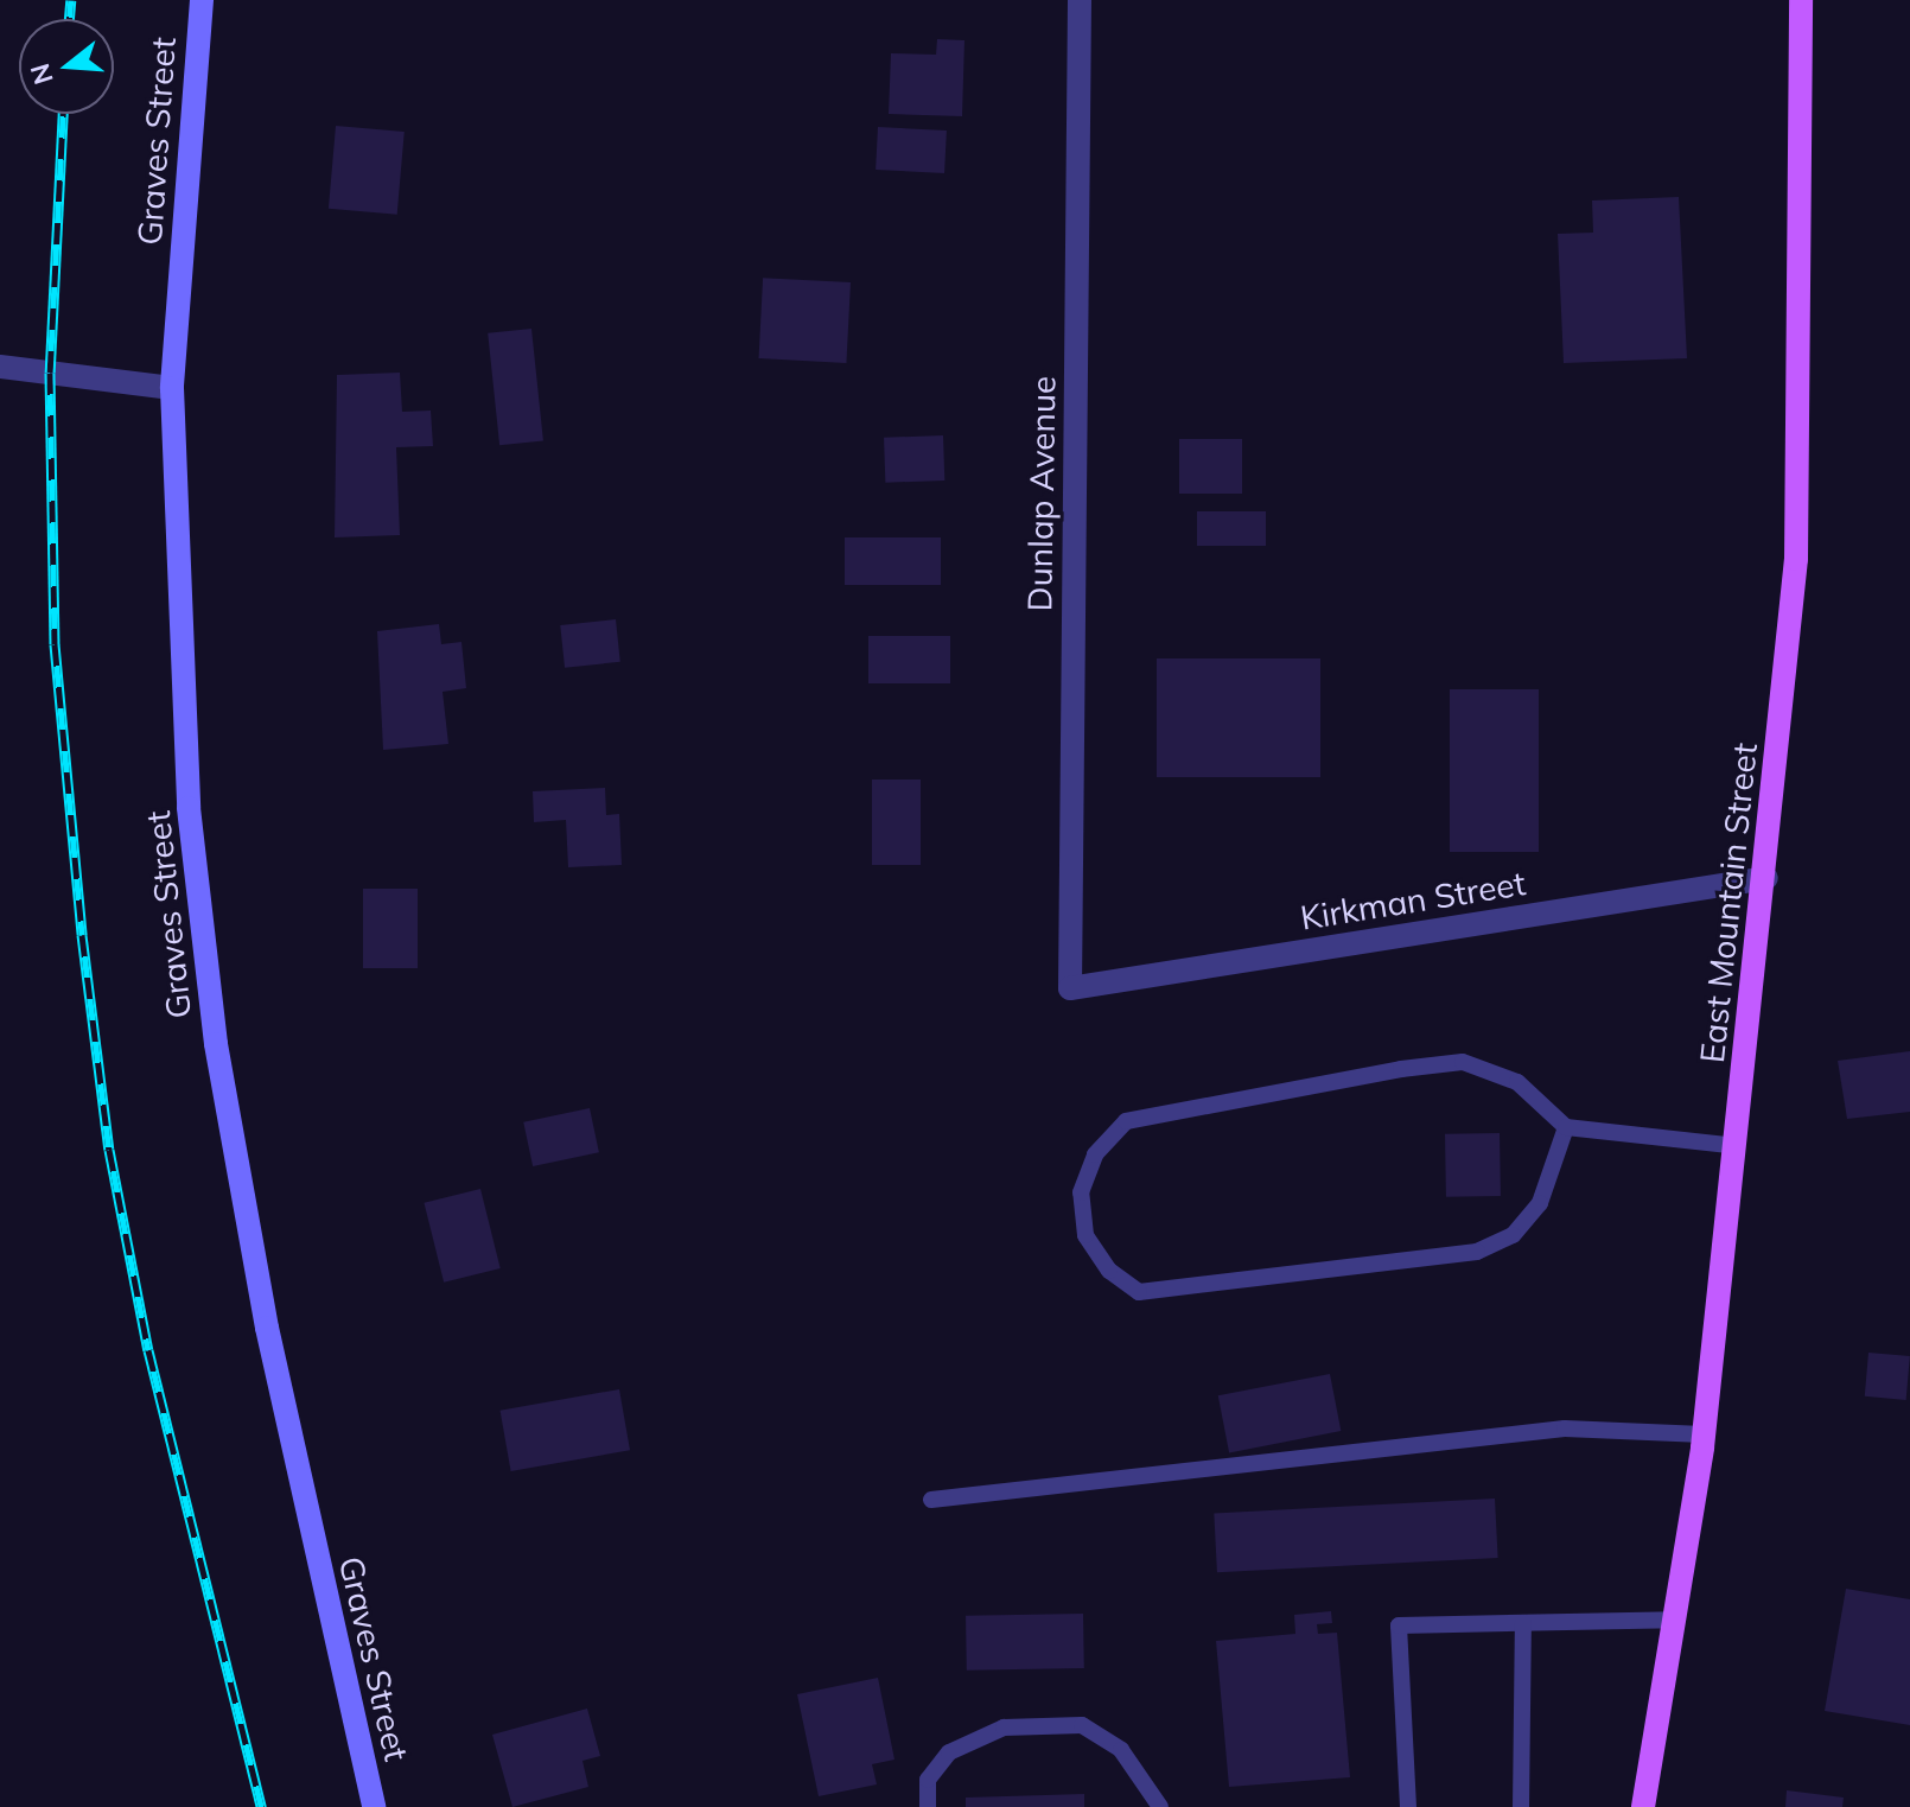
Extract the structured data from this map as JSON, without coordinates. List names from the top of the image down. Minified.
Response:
{"streets":{"main road":["East Mountain Street"],"street":["Graves Street","Dunlap Avenue","Kirkman Street"]},"crossings":[["Dunlap Avenue","Kirkman Street"],["Kirkman Street","East Mountain Street"]],"north":"left"}
